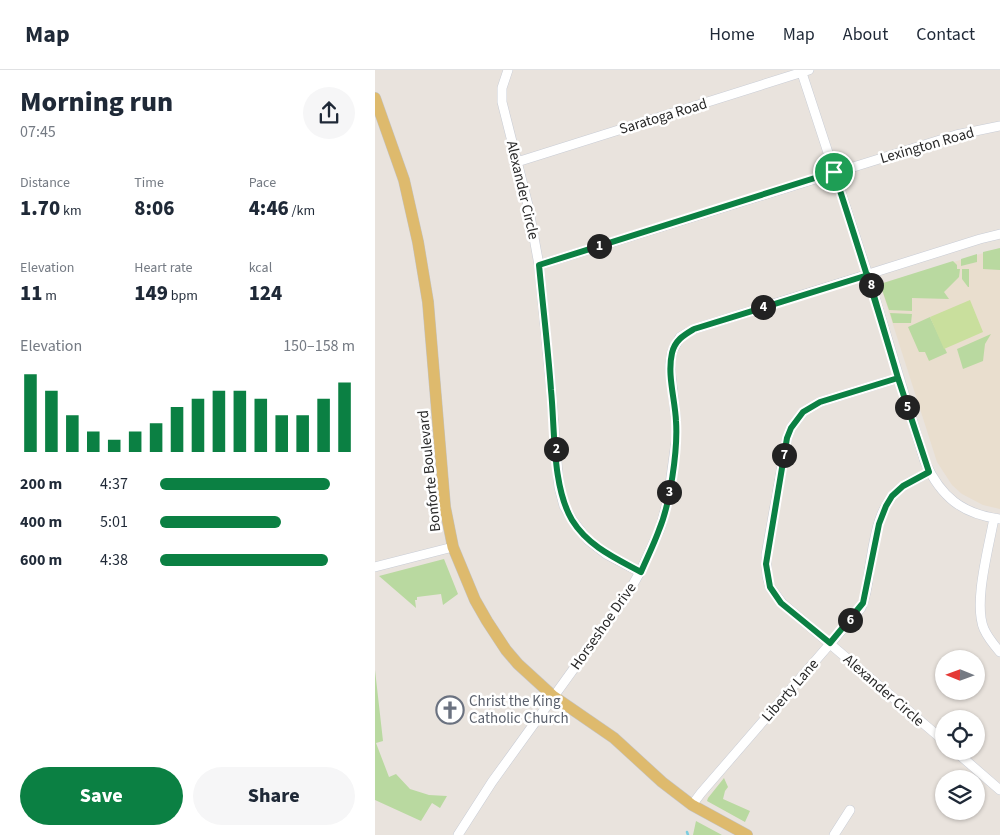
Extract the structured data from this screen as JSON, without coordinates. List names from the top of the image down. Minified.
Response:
{"streets":{"main road":["Bonforte Boulevard"],"street":["Saratoga Road","Lexington Road","Alexander Circle","Horseshoe Drive","Liberty Lane"]},"crossings":[["Saratoga Road","Alexander Circle"],["Lexington Road","Alexander Circle"],["Alexander Circle","Horseshoe Drive"],["Alexander Circle","Liberty Lane"],["Bonforte Boulevard","Horseshoe Drive"],["Bonforte Boulevard","Liberty Lane"]],"places":{"church":["Christ the King Catholic Church"]},"north":"left","page":{"header":"Map","nav":["Home","Map","About","Contact"],"heading":["Morning run","07:45"],"stats":[["Distance","1.70 km"],["Time","8:06"],["Pace","4:46 /km"],["Elevation","11 m"],["Heart rate","149 bpm"],["kcal","124"]],"pins":["1","8","4","5","2","7","3","6"],"chart":["Elevation","150–158 m"],"list":[{"name":"200 m","note":"4:37"},{"name":"400 m","note":"5:01"},{"name":"600 m","note":"4:38"}],"buttons":["Save","Share"]}}
